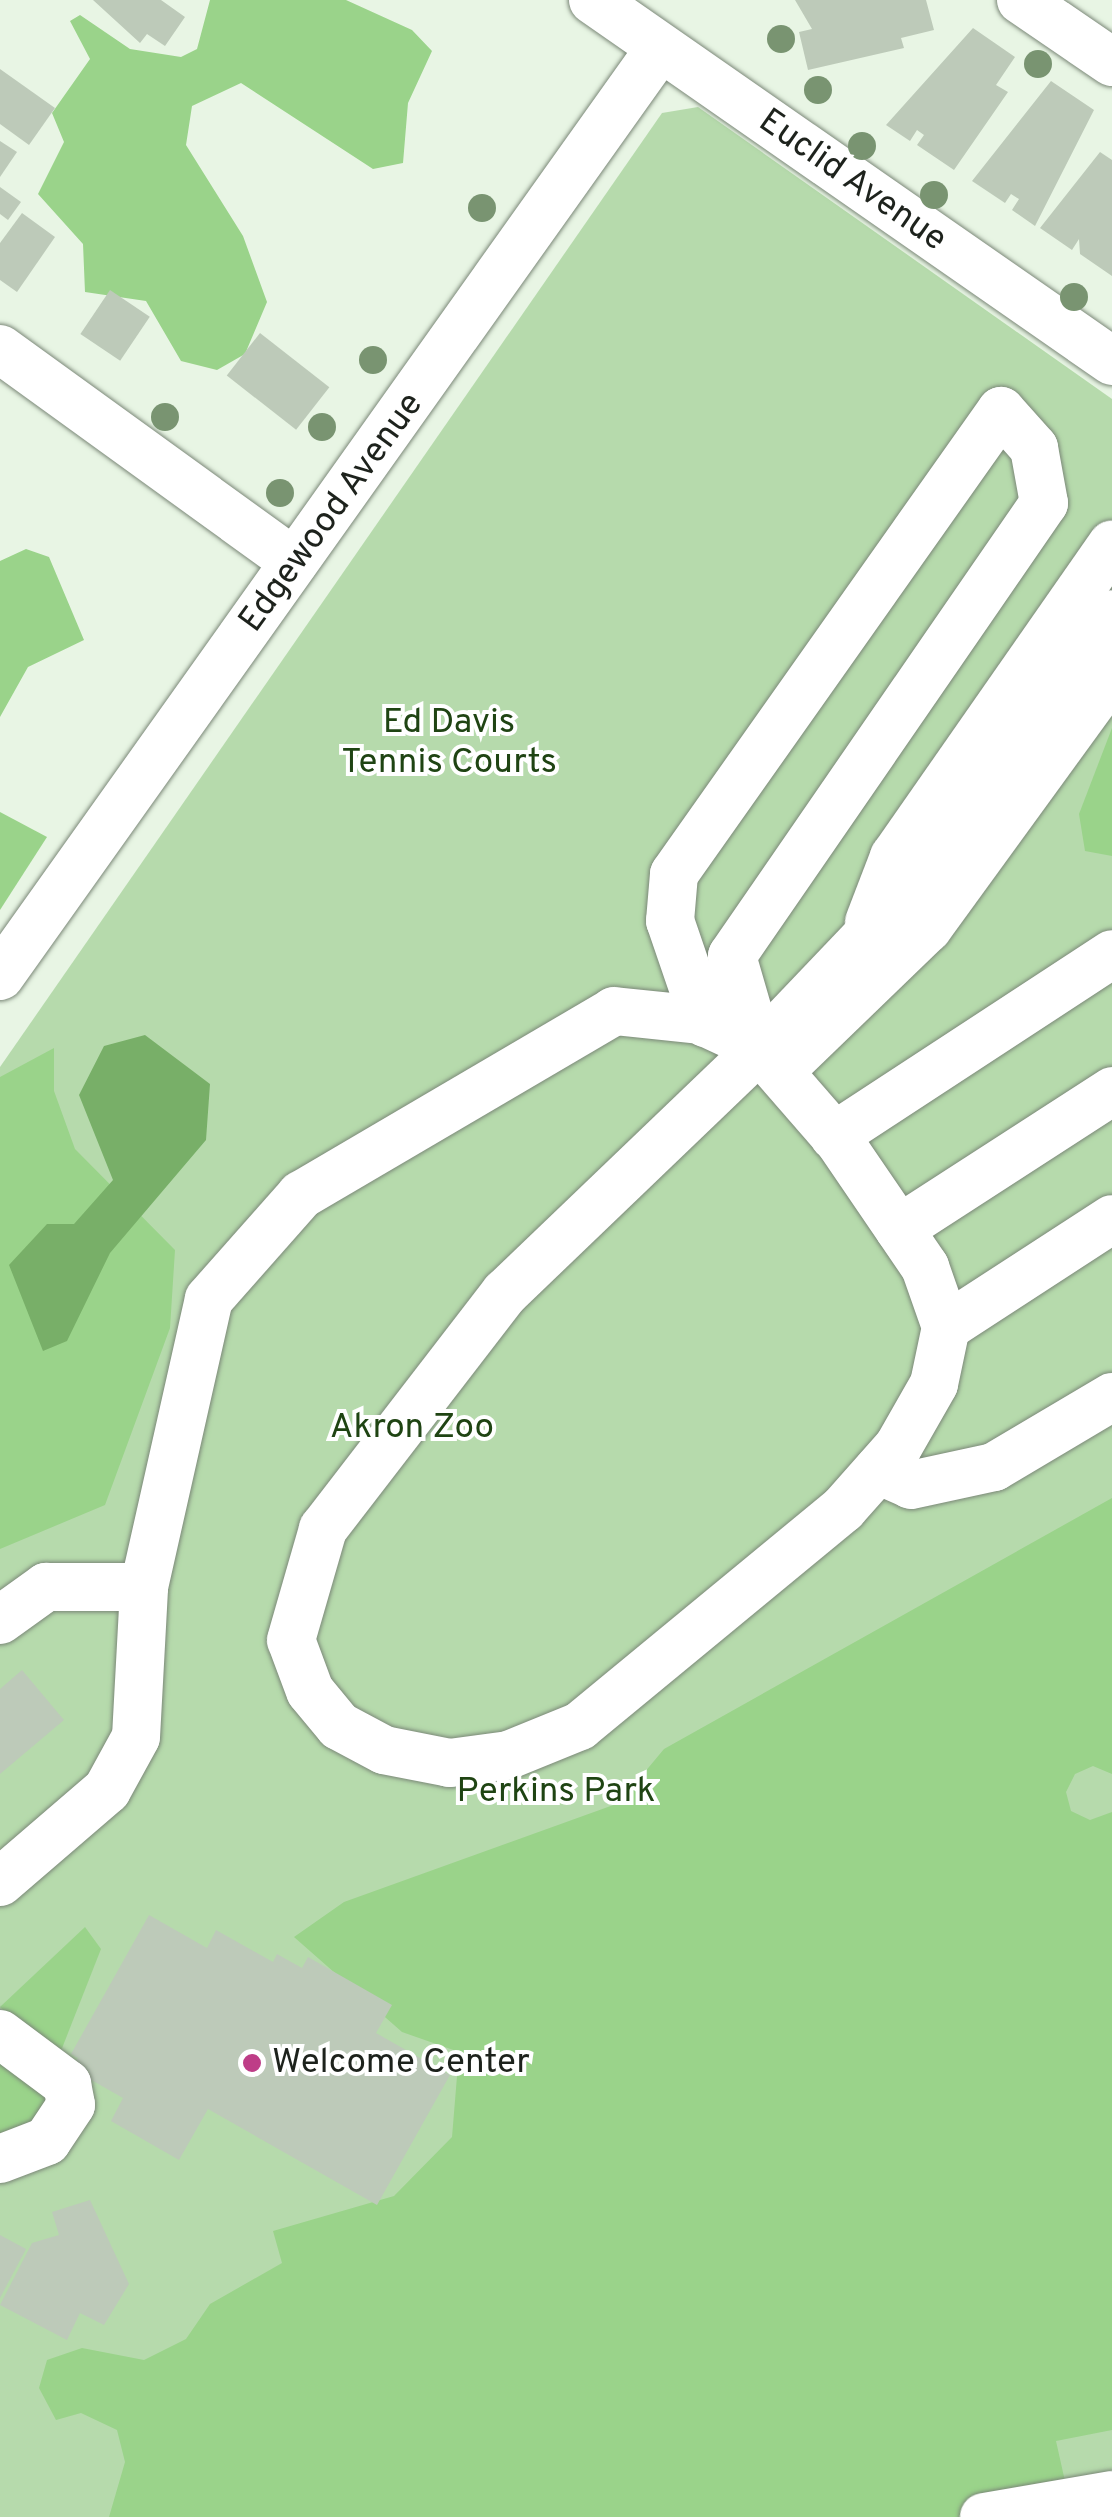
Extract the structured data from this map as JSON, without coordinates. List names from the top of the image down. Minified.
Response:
{"streets":{"street":["Euclid Avenue","Edgewood Avenue"]},"crossings":[["Euclid Avenue","Edgewood Avenue"]],"parks":["Ed Davis Tennis Courts","Akron Zoo","Perkins Park"],"places":["Welcome Center"]}
